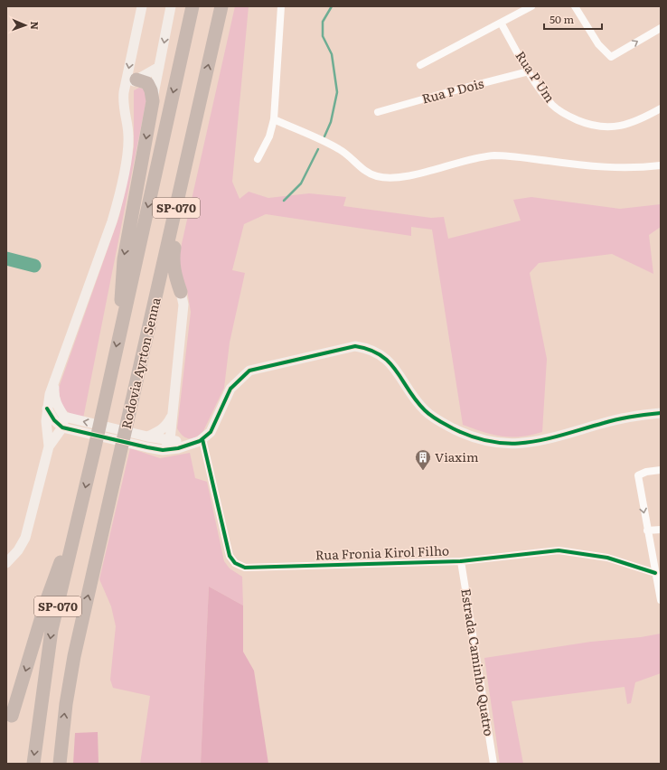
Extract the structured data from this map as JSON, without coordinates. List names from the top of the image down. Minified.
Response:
{"streets":{"highway":["SP-070","Rodovia Ayrton Senna"],"street":["Rua P Um","Rua P Dois","Rua Fronia Kirol Filho","Estrada Caminho Quatro"]},"crossings":[["Rua P Um","Rua P Dois"],["Rua Fronia Kirol Filho","Estrada Caminho Quatro"]],"places":{"building":["Viaxim"]},"scale_bar":"50 m","north":"right"}
